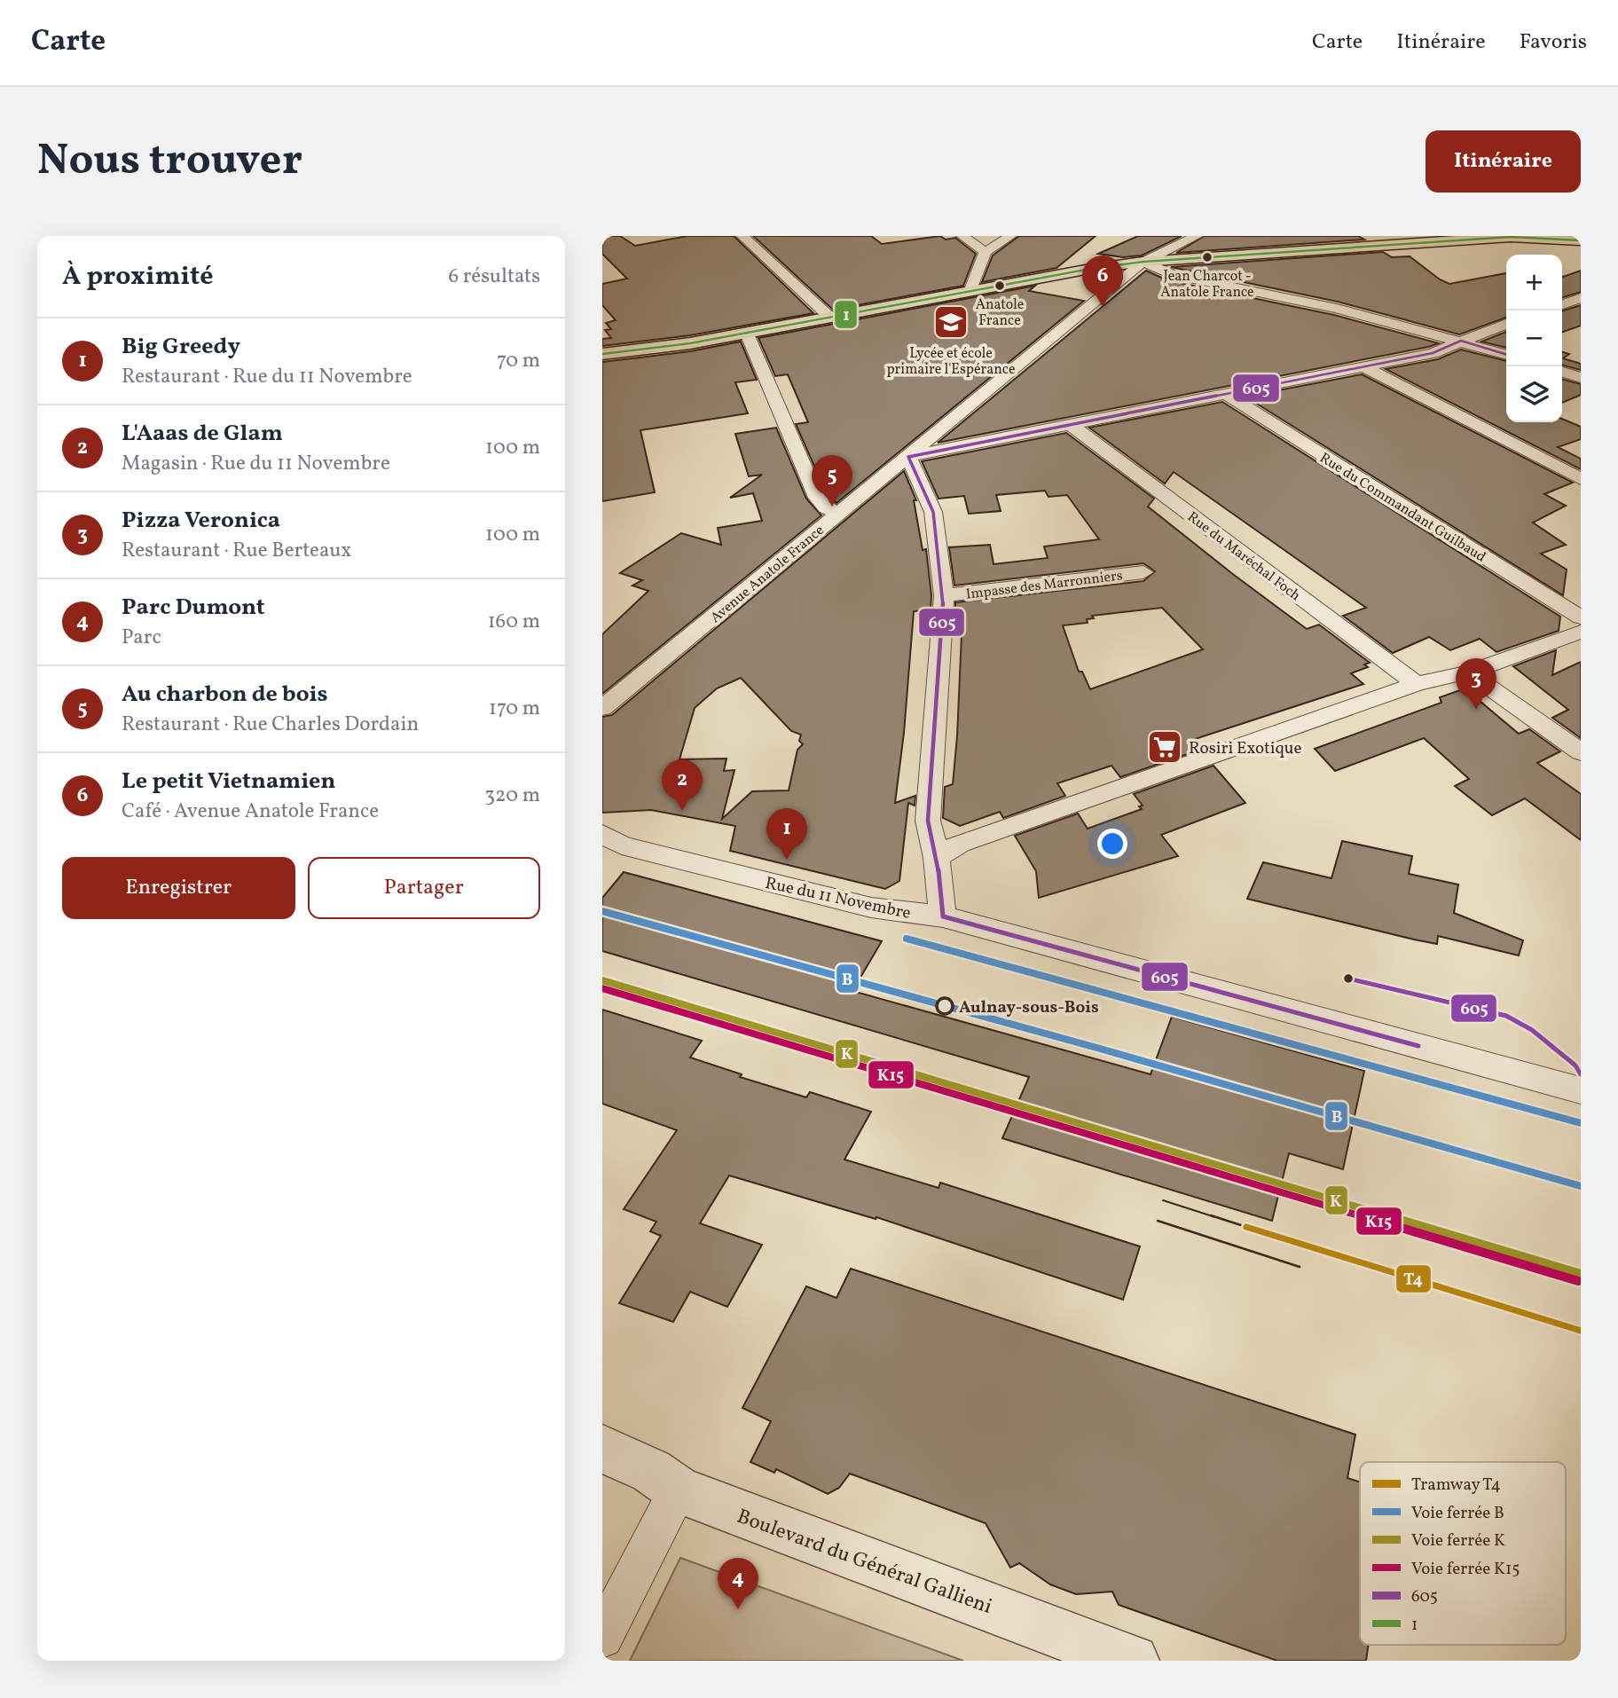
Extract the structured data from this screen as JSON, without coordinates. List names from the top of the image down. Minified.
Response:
{"streets":{"street":["Rue du Commandant Guilbaud","Rue du Maréchal Foch","Avenue Anatole France","Impasse des Marronniers","Rue du 11 Novembre","Boulevard du Général Gallieni"]},"places":{"other":["Jean Charcot - Anatole France","Anatole France","Aulnay-sous-Bois"],"school or university":["Lycée et école primaire l'Espérance"],"supermarket":["Rosiri Exotique"]},"lines":["transit line 1","transit line 605","rail line B","rail line K","rail line K15","tram line T4"],"legend":["Tramway T4","Voie ferrée B","Voie ferrée K","Voie ferrée K15","605","1"],"page":{"header":"Carte","nav":["Carte","Itinéraire","Favoris"],"buttons":["Itinéraire",["Enregistrer","Partager"]],"title":"Nous trouver","heading":["À proximité","6 résultats"],"map_buttons":["+","−"],"pins":["6","5","3","2","1","4"],"list":[{"mark":"1","name":"Big Greedy","note":"Restaurant · Rue du 11 Novembre","value":"70 m"},{"mark":"2","name":"L'Aaas de Glam","note":"Magasin · Rue du 11 Novembre","value":"100 m"},{"mark":"3","name":"Pizza Veronica","note":"Restaurant · Rue Berteaux","value":"100 m"},{"mark":"4","name":"Parc Dumont","note":"Parc","value":"160 m"},{"mark":"5","name":"Au charbon de bois","note":"Restaurant · Rue Charles Dordain","value":"170 m"},{"mark":"6","name":"Le petit Vietnamien","note":"Café · Avenue Anatole France","value":"320 m"}]}}
